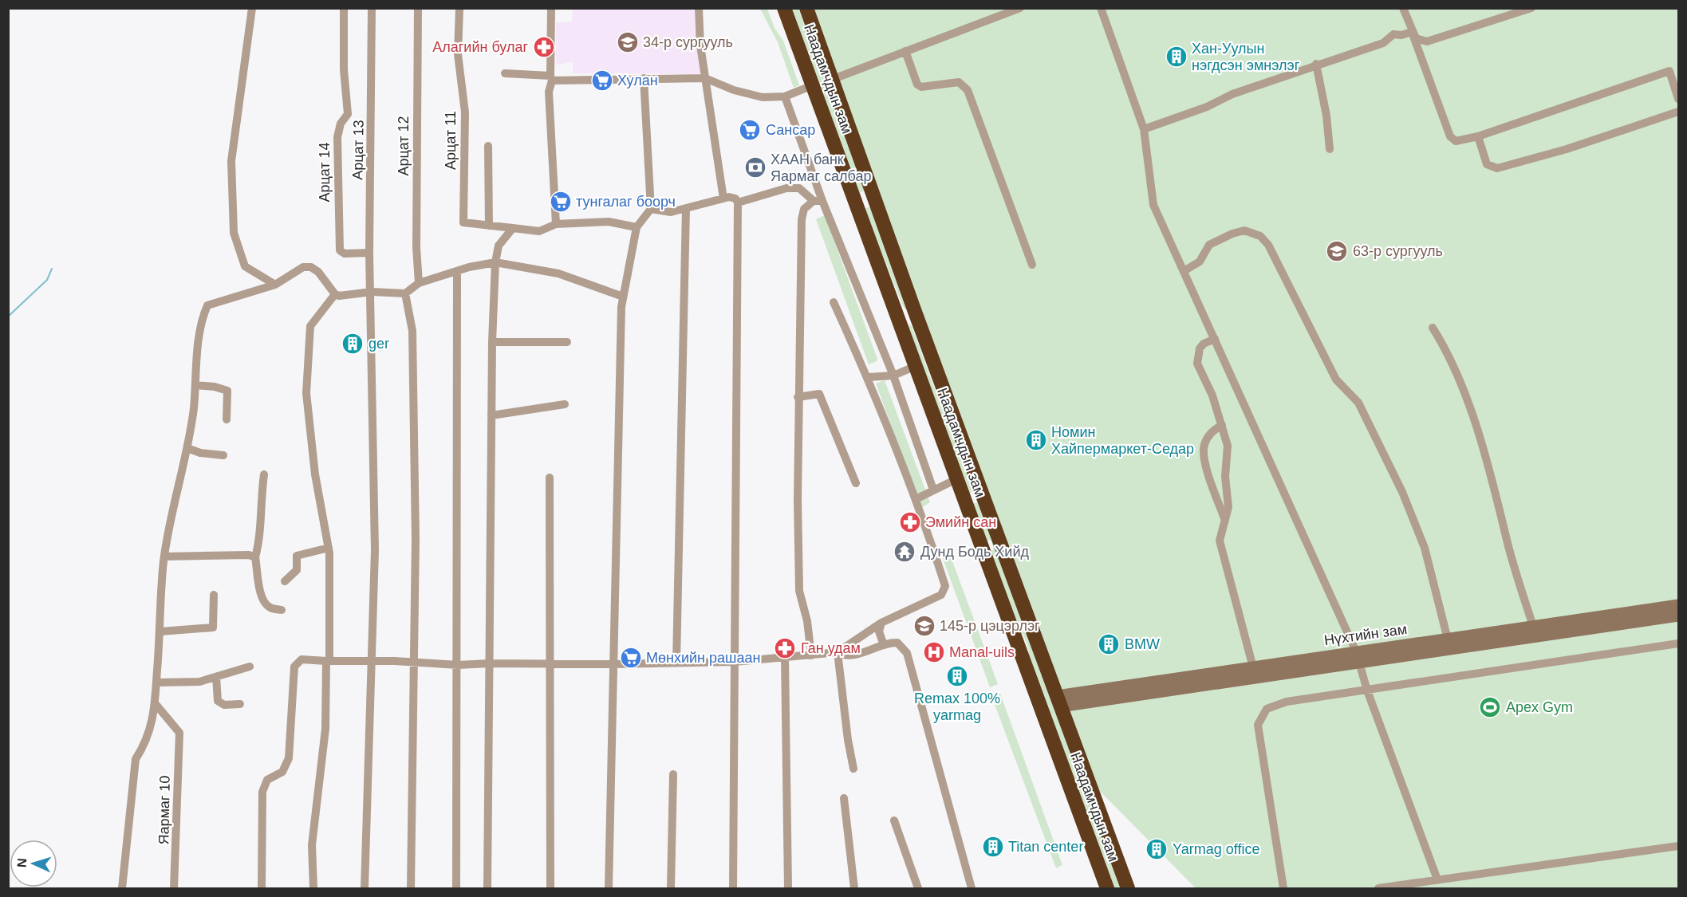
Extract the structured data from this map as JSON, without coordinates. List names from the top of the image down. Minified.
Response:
{"streets":{"highway":["Наадамчдын зам"],"main road":["Нүхтийн зам"],"street":["Арцат 11","Арцат 12","Арцат 13","Арцат 14","Яармаг 10"]},"crossings":[["Наадамчдын зам","Нүхтийн зам"],["Арцат 13","Арцат 14"]],"places":{"school or university":["34-р сургууль","63-р сургууль","145-р цэцэрлэг"],"pharmacy":["Алагийн булаг","Эмийн сан","Ган удам"],"building":["Хан-Уулын нэгдсэн эмнэлэг","ger","Номин Хайпермаркет-Седар","BMW","Remax 100% yarmag","Titan center","Yarmag office"],"supermarket":["Хулан","Сансар","тунгалаг боорч","Мөнхийн рашаан"],"bank":["ХААН банк Яармаг салбар"],"temple":["Дунд Бодь Хийд"],"hospital":["Manal-uils"],"sports":["Apex Gym"]},"north":"left"}
